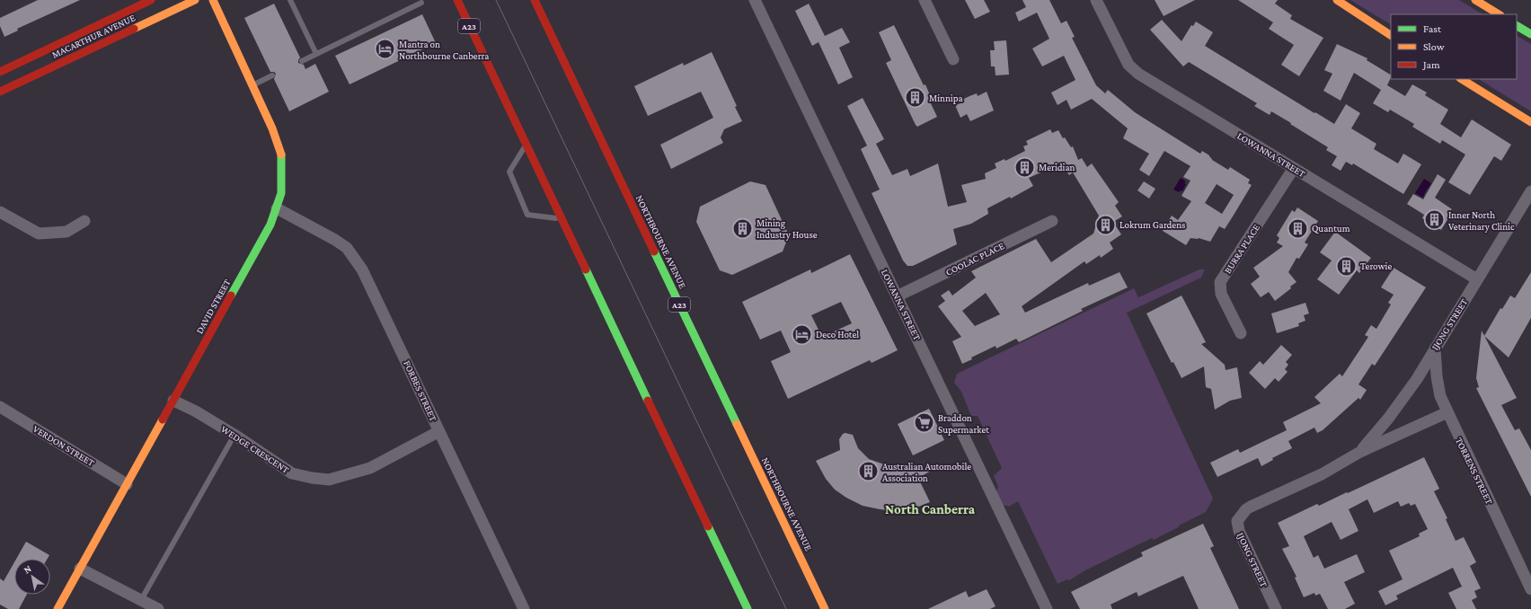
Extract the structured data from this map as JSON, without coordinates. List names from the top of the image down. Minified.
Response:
{"streets":{"main road":["A23","MACARTHUR AVENUE","NORTHBOURNE AVENUE","DAVID STREET"],"street":["LOWANNA STREET","BURRA PLACE","COOLAC PLACE","IJONG STREET","FORBES STREET","VERDON STREET","WEDGE CRESCENT","TORRENS STREET"]},"crossings":[["LOWANNA STREET","BURRA PLACE"],["LOWANNA STREET","COOLAC PLACE"],["LOWANNA STREET","IJONG STREET"],["DAVID STREET","FORBES STREET"],["DAVID STREET","VERDON STREET"],["DAVID STREET","WEDGE CRESCENT"],["IJONG STREET","TORRENS STREET"],["FORBES STREET","WEDGE CRESCENT"]],"districts":["North Canberra"],"places":{"hotel":["Mantra on Northbourne Canberra","Deco Hotel"],"building":["Minnipa","Meridian","Inner North Veterinary Clinic","Lokrum Gardens","Mining Industry House","Quantum","Terowie","Australian Automobile Association"],"supermarket":["Braddon Supermarket"]},"legend":["Fast","Slow","Jam"],"north":"top left"}
